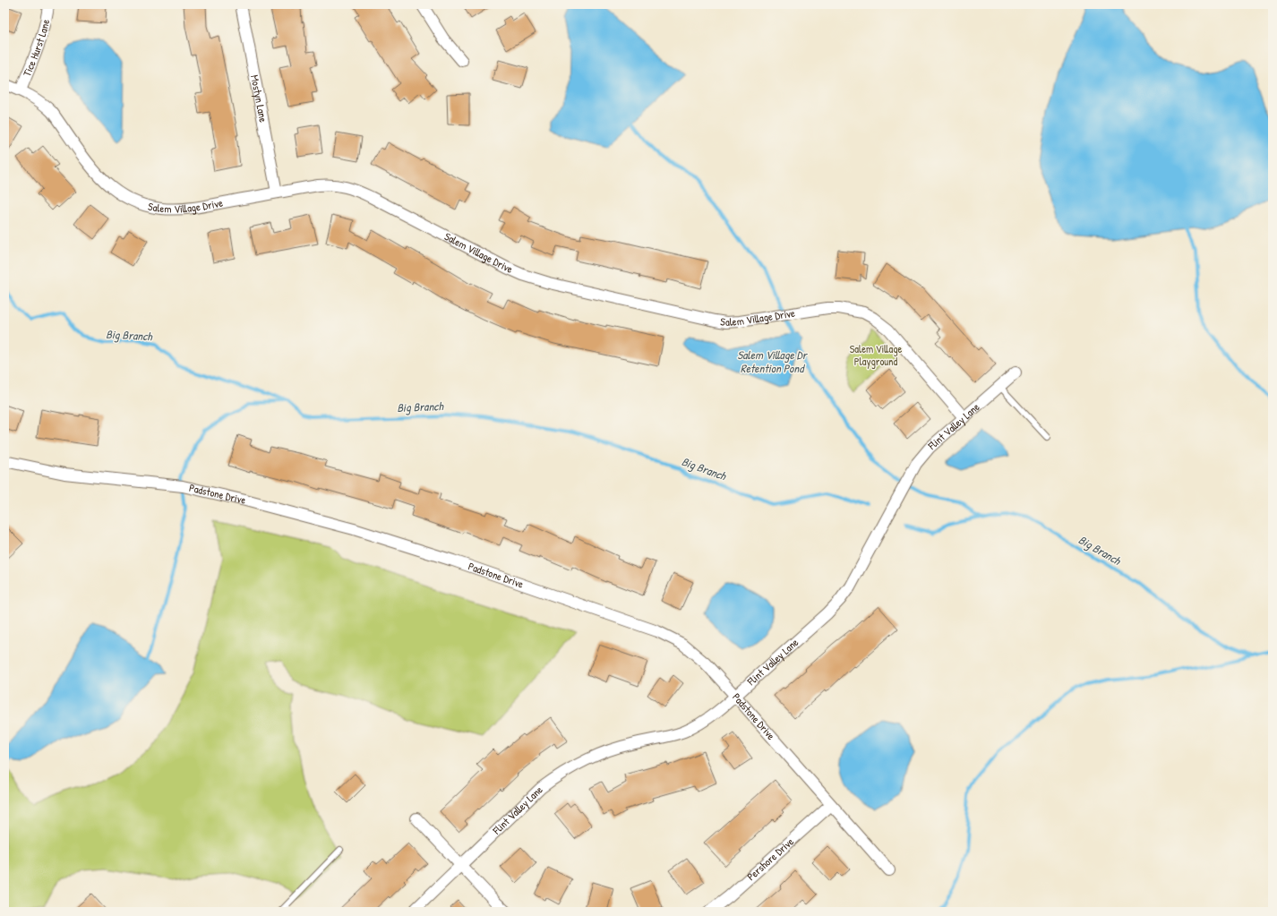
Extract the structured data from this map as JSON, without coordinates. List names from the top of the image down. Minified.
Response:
{"streets":{"street":["Tice Hurst Lane","Mostyn Lane","Salem Village Drive","Flint Valley Lane","Padstone Drive","Pershore Drive"]},"crossings":[["Tice Hurst Lane","Salem Village Drive"],["Mostyn Lane","Salem Village Drive"],["Salem Village Drive","Flint Valley Lane"],["Flint Valley Lane","Padstone Drive"],["Padstone Drive","Pershore Drive"]],"water":["Big Branch","Salem Village Dr Retention Pond"],"parks":["Salem Village Playground"]}
